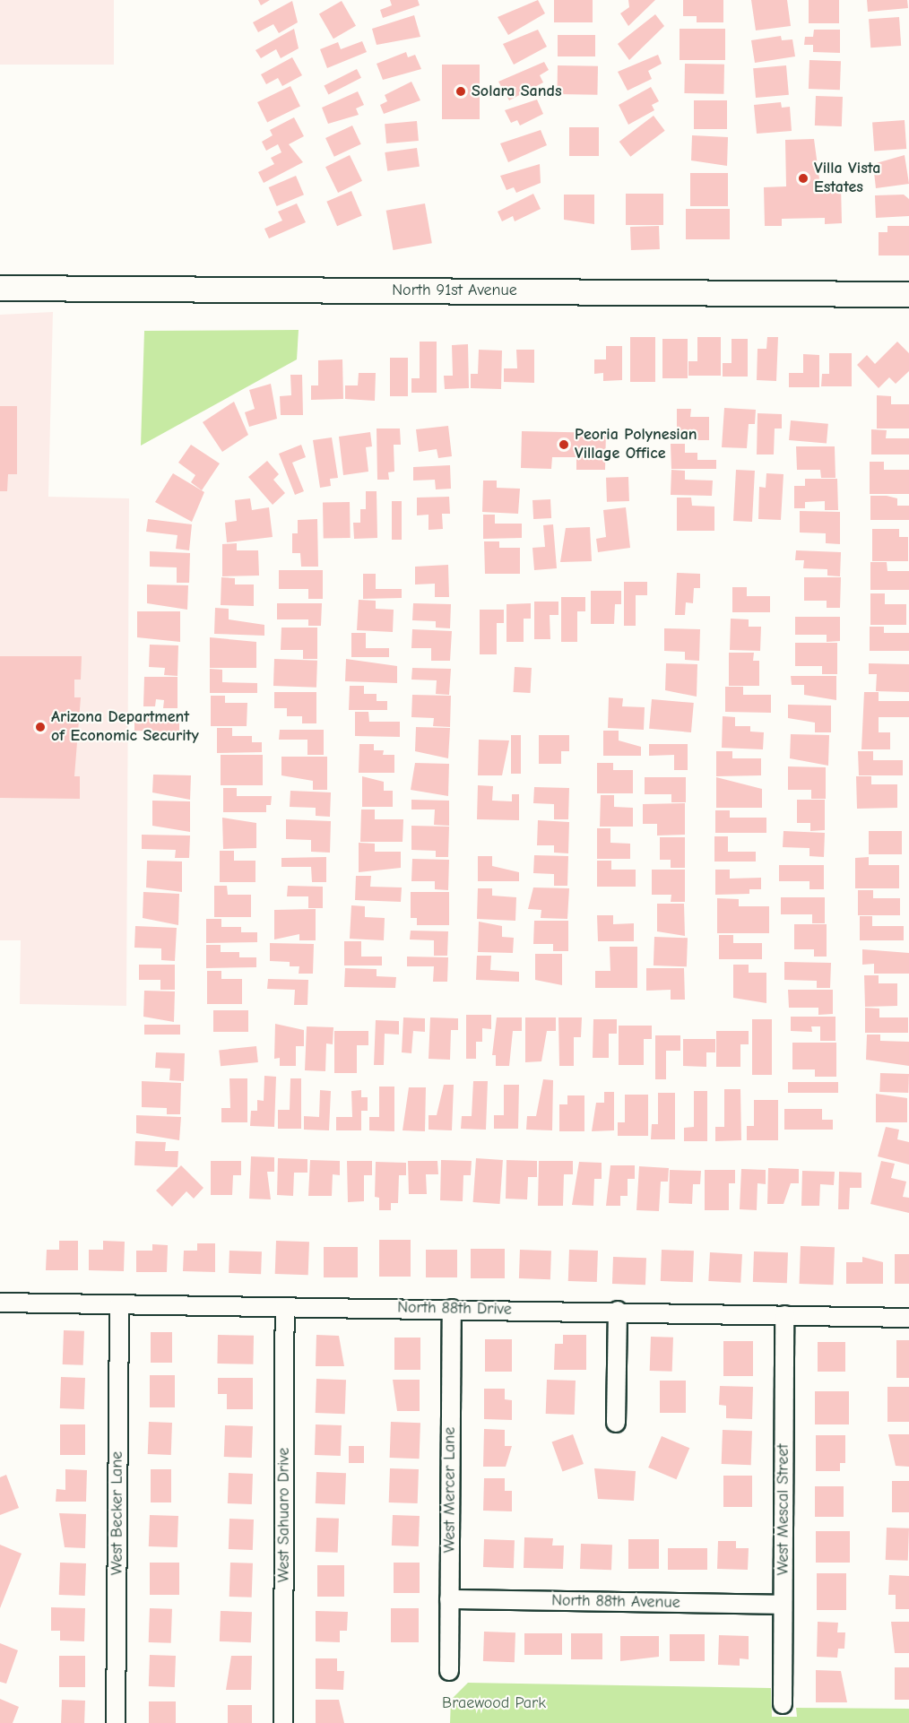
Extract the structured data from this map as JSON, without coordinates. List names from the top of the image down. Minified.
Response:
{"streets":{"main road":["North 91st Avenue"],"street":["North 88th Drive","West Mercer Lane","West Mescal Street","West Becker Lane","West Sahuaro Drive","North 88th Avenue"]},"crossings":[["North 88th Drive","West Mercer Lane"],["North 88th Drive","West Mescal Street"],["North 88th Drive","West Becker Lane"],["North 88th Drive","West Sahuaro Drive"],["West Mercer Lane","North 88th Avenue"],["West Mescal Street","North 88th Avenue"]],"parks":["Braewood Park"],"places":["Solara Sands","Villa Vista Estates","Peoria Polynesian Village Office","Arizona Department of Economic Security"]}
